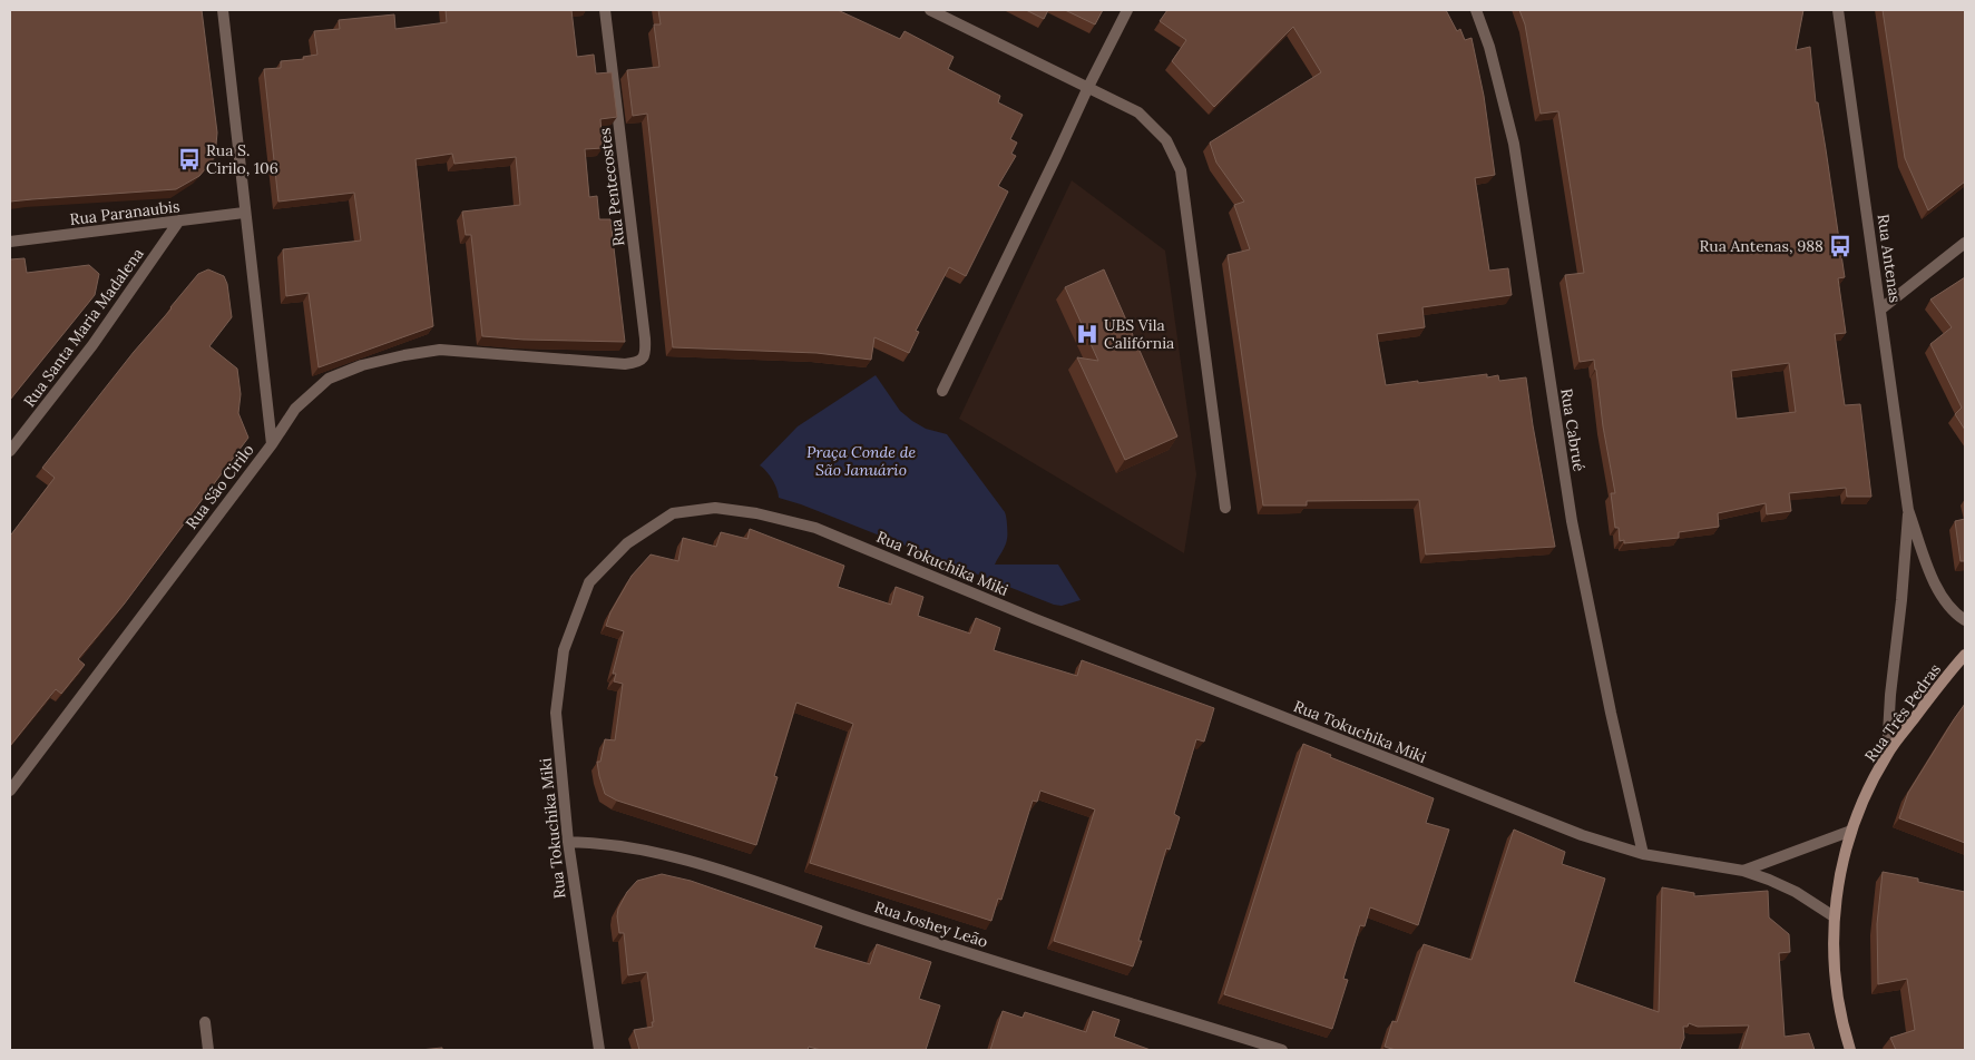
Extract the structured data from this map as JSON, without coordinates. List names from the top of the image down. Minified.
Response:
{"streets":{"street":["Rua Pentecostes","Rua Paranaubis","Rua Antenas","Rua Santa Maria Madalena","Rua Cabrué","Rua São Cirilo","Rua Tokuchika Miki","Rua Três Pedras","Rua Joshey Leão"]},"crossings":[["Rua Pentecostes","Rua São Cirilo"],["Rua Paranaubis","Rua Santa Maria Madalena"],["Rua Paranaubis","Rua São Cirilo"],["Rua Antenas","Rua Três Pedras"],["Rua Cabrué","Rua Tokuchika Miki"],["Rua Tokuchika Miki","Rua Três Pedras"],["Rua Tokuchika Miki","Rua Joshey Leão"]],"parks":["Praça Conde de São Januário"],"places":{"bus stop":["Rua S. Cirilo, 106","Rua Antenas, 988"],"hospital":["UBS Vila Califórnia"]}}
